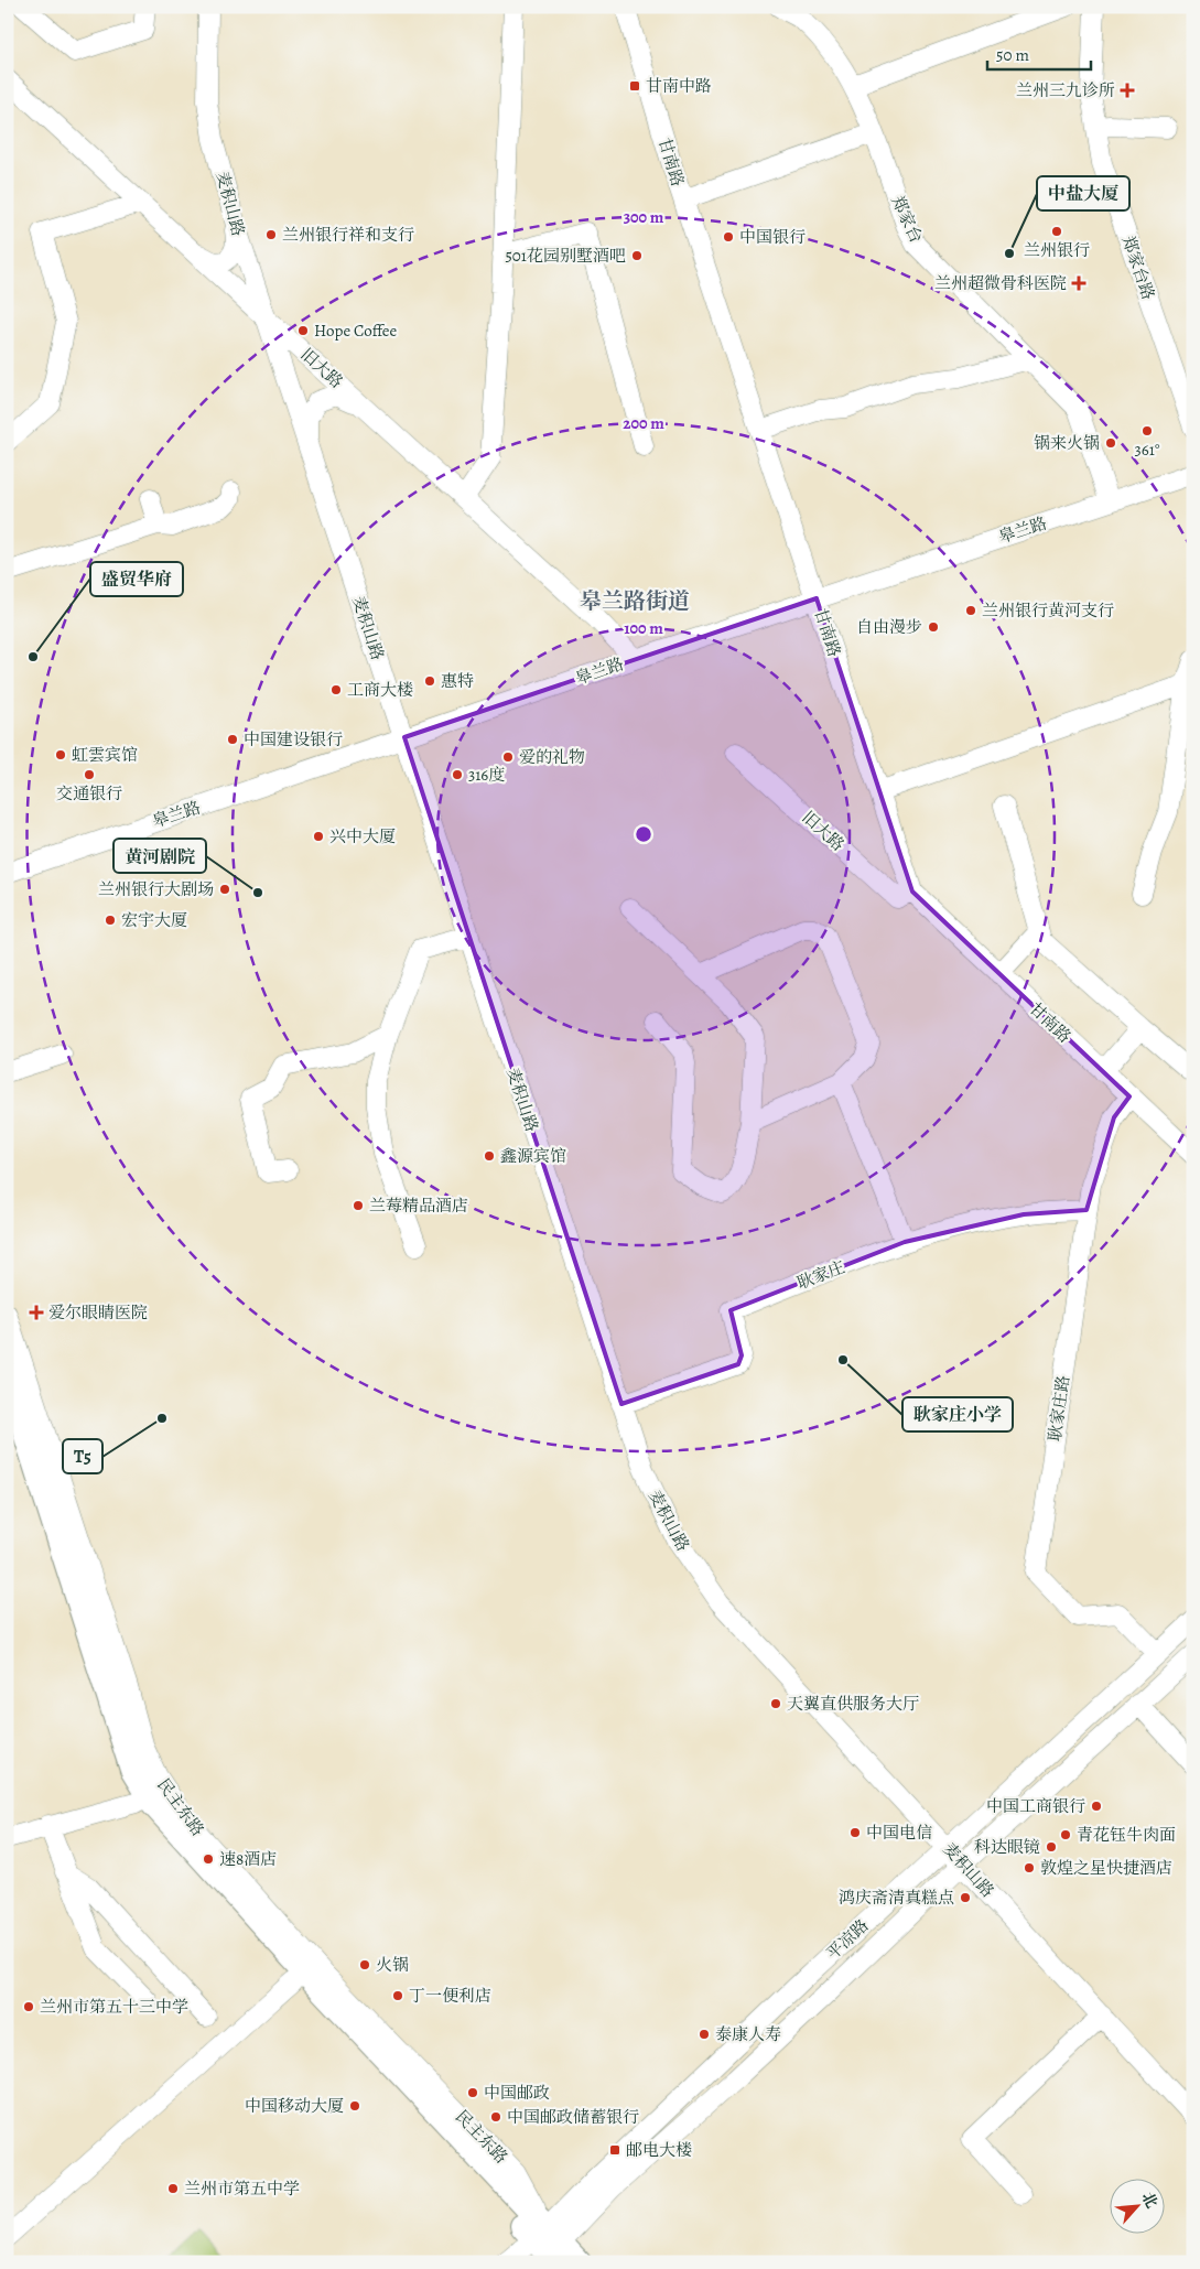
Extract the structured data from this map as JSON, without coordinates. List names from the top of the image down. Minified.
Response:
{"streets":{"main road":["民主东路"],"street":["甘南路","麦积山路","郑家台","郑家台路","旧大路","皋兰路","耿家庄","耿家庄路","平凉路"]},"crossings":[["甘南路","旧大路"],["甘南路","皋兰路"],["甘南路","耿家庄路"],["麦积山路","旧大路"],["麦积山路","皋兰路"],["麦积山路","耿家庄"],["麦积山路","平凉路"],["郑家台","皋兰路"],["旧大路","皋兰路"],["耿家庄","耿家庄路"],["耿家庄路","平凉路"],["民主东路","平凉路"]],"districts":["皋兰路街道"],"places":{"transit":["甘南中路","邮电大楼"],"health":["兰州三九诊所","兰州超微骨科医院","爱尔眼睛医院"],"other":["兰州银行","兰州银行祥和支行","中国银行","中盐大厦","501花园别墅酒吧","Hope Coffee","361°","锅来火锅","兰州银行黄河支行","自由漫步","盛贸华府","惠特","工商大楼","中国建设银行","虹雲宾馆","爱的礼物","交通银行","316度","兴中大厦","兰州银行大剧场","黄河剧院","宏宇大厦","鑫源宾馆","兰莓精品酒店","耿家庄小学","T5","天翼直供服务大厅","中国工商银行","中国电信","青花钰牛肉面","科达眼镜","速8酒店","敦煌之星快捷酒店","鸿庆斋清真糕点","火锅","丁一便利店","兰州市第五十三中学","泰康人寿","中国邮政","中国移动大厦","中国邮政储蓄银行","兰州市第五中学"]},"scale_bar":"50 m","north":"top right","rings":["300 m","200 m","100 m"]}
